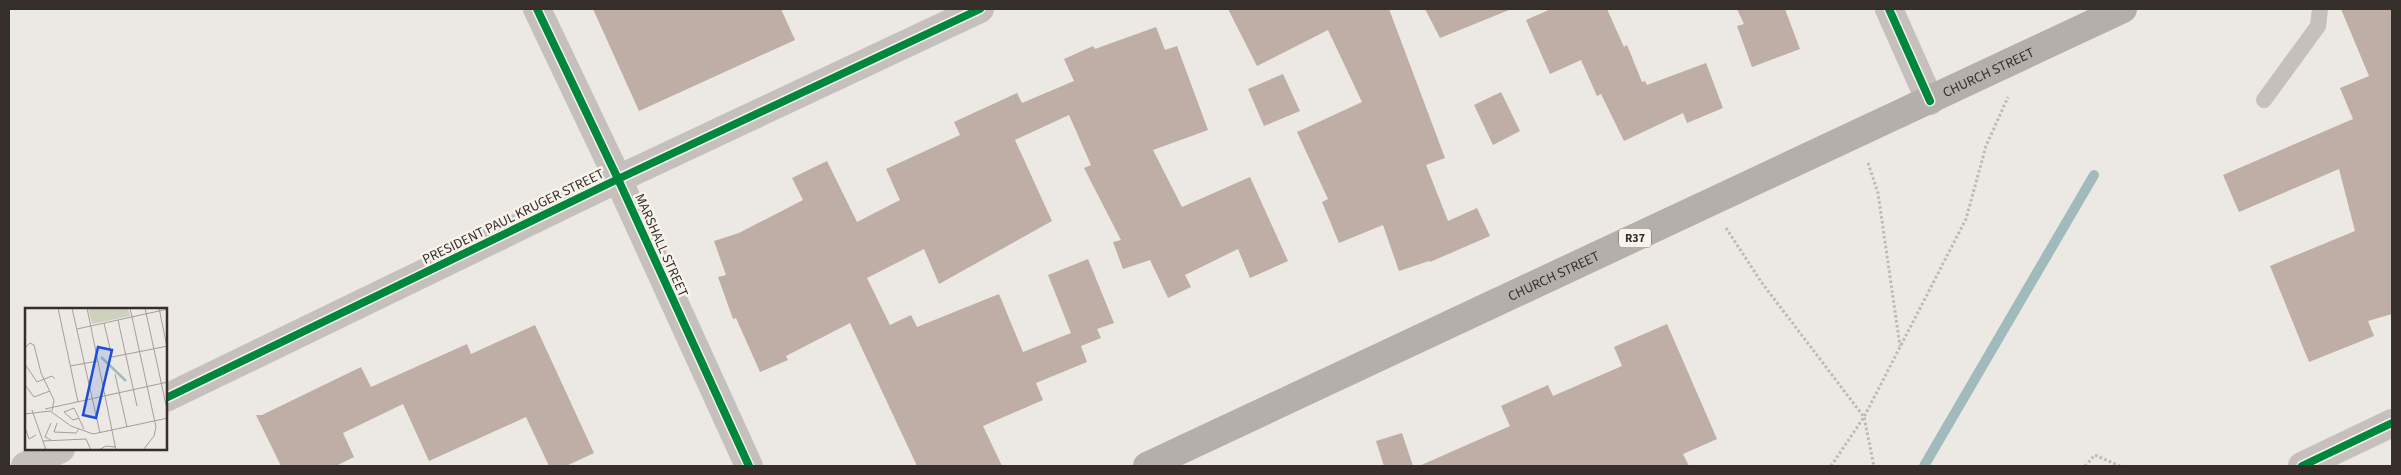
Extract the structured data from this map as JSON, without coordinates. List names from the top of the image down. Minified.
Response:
{"streets":{"main road":["CHURCH STREET","R37"],"street":["PRESIDENT PAUL KRUGER STREET","MARSHALL STREET"]},"crossings":[["PRESIDENT PAUL KRUGER STREET","MARSHALL STREET"]]}
